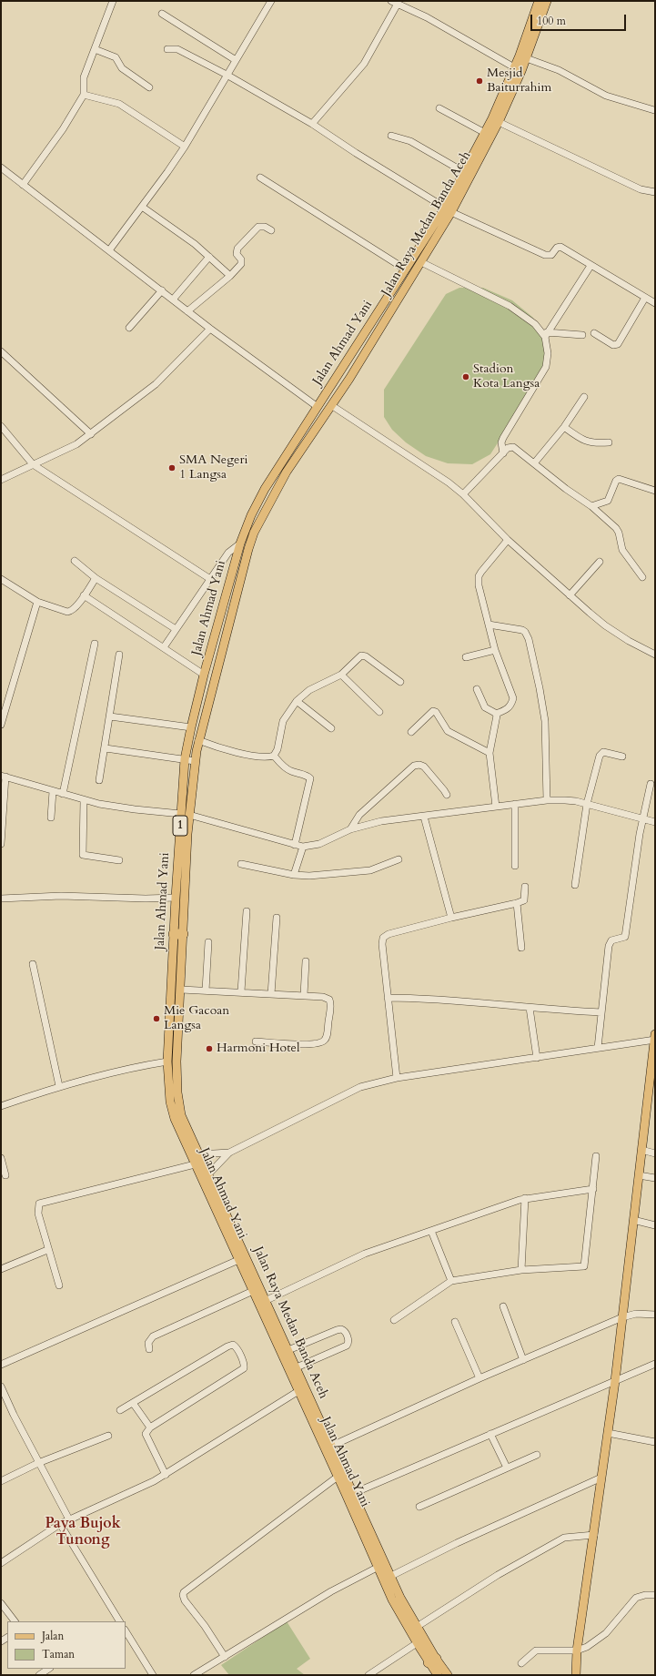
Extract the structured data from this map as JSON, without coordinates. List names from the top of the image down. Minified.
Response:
{"streets":{"main road":["Jalan Raya Medan Banda Aceh","Jalan Ahmad Yani","1"]},"crossings":[["Jalan Raya Medan Banda Aceh","Jalan Ahmad Yani"]],"districts":["Paya Bujok Tunong"],"places":["Mesjid Baiturrahim","Stadion Kota Langsa","SMA Negeri 1 Langsa","Mie Gacoan Langsa","Harmoni Hotel"],"legend":["Jalan","Taman"],"scale_bar":"100 m"}
